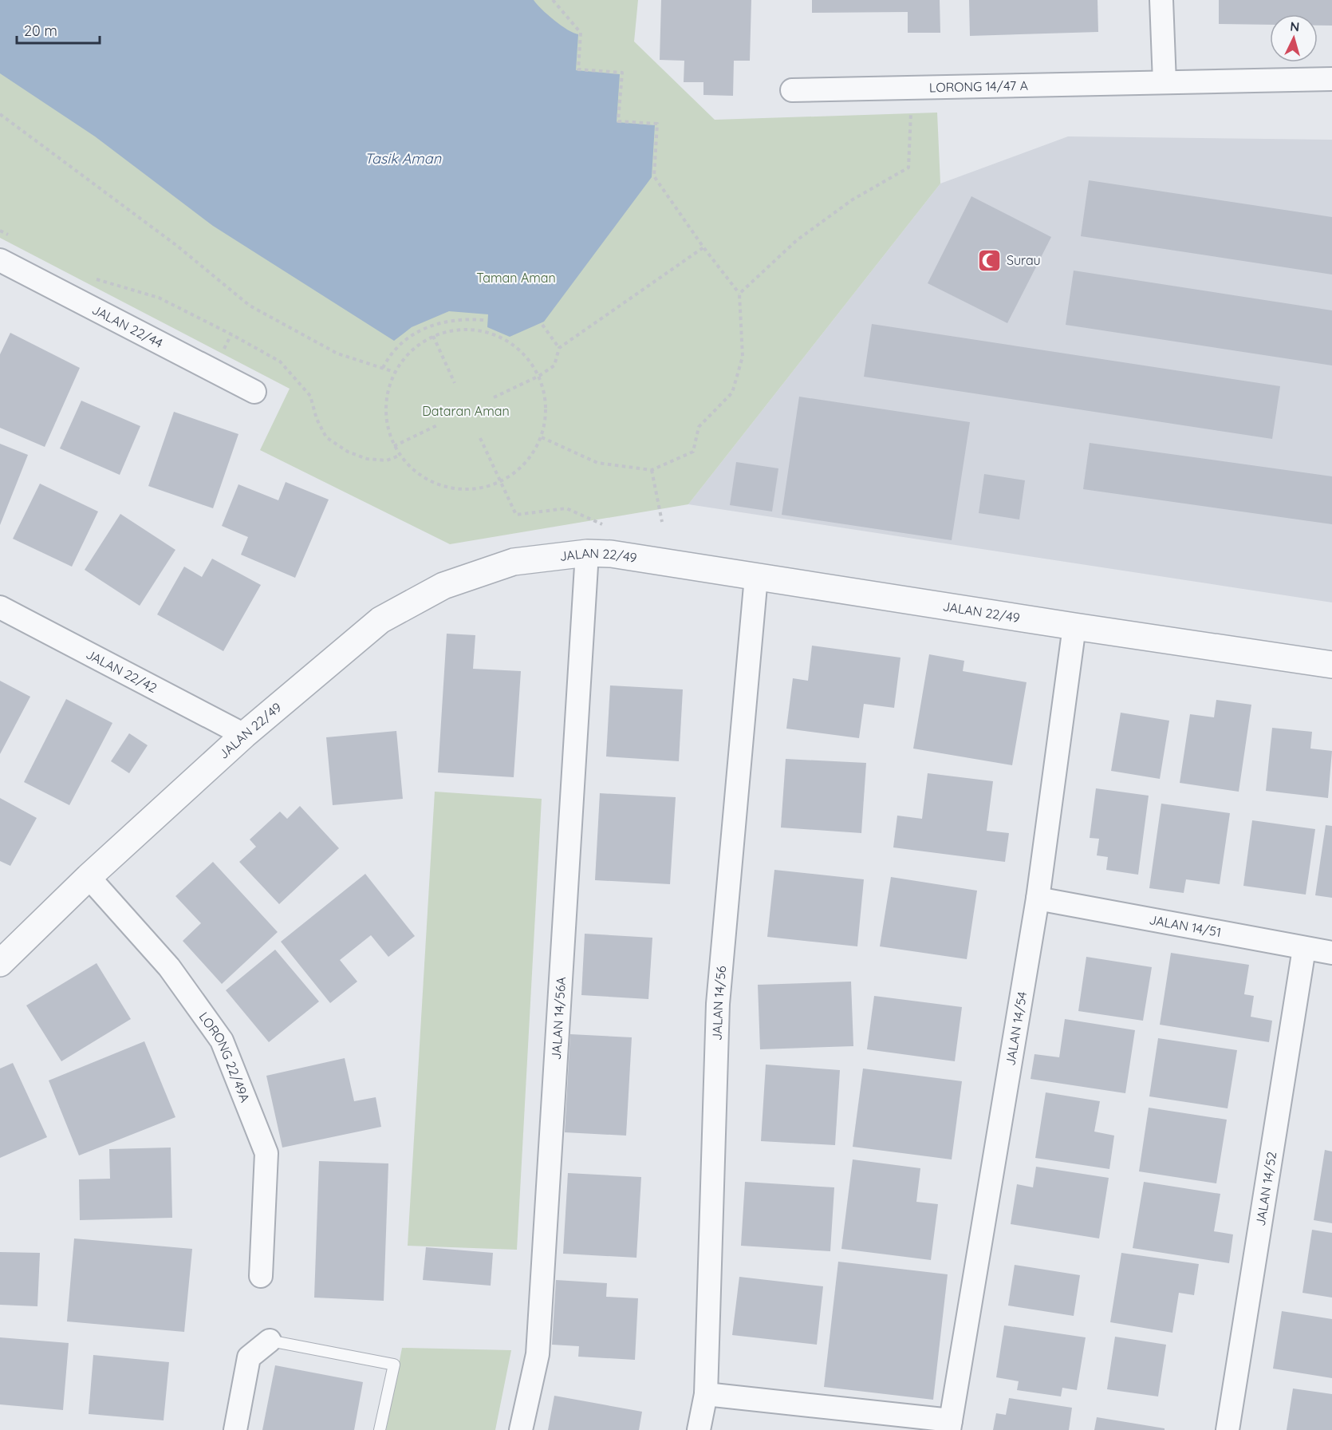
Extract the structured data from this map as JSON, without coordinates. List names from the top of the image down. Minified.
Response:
{"streets":{"street":["LORONG 14/47 A","JALAN 22/44","JALAN 22/49","JALAN 22/42","JALAN 14/51","JALAN 14/56","JALAN 14/56A","JALAN 14/54","LORONG 22/49A","JALAN 14/52"]},"crossings":[["JALAN 22/49","JALAN 22/42"],["JALAN 22/49","JALAN 14/56"],["JALAN 22/49","JALAN 14/56A"],["JALAN 22/49","JALAN 14/54"],["JALAN 22/49","LORONG 22/49A"],["JALAN 14/51","JALAN 14/54"],["JALAN 14/51","JALAN 14/52"]],"water":["Tasik Aman"],"parks":["Taman Aman","Dataran Aman"],"places":{"mosque":["Surau"]},"scale_bar":"20 m","north":"top"}
